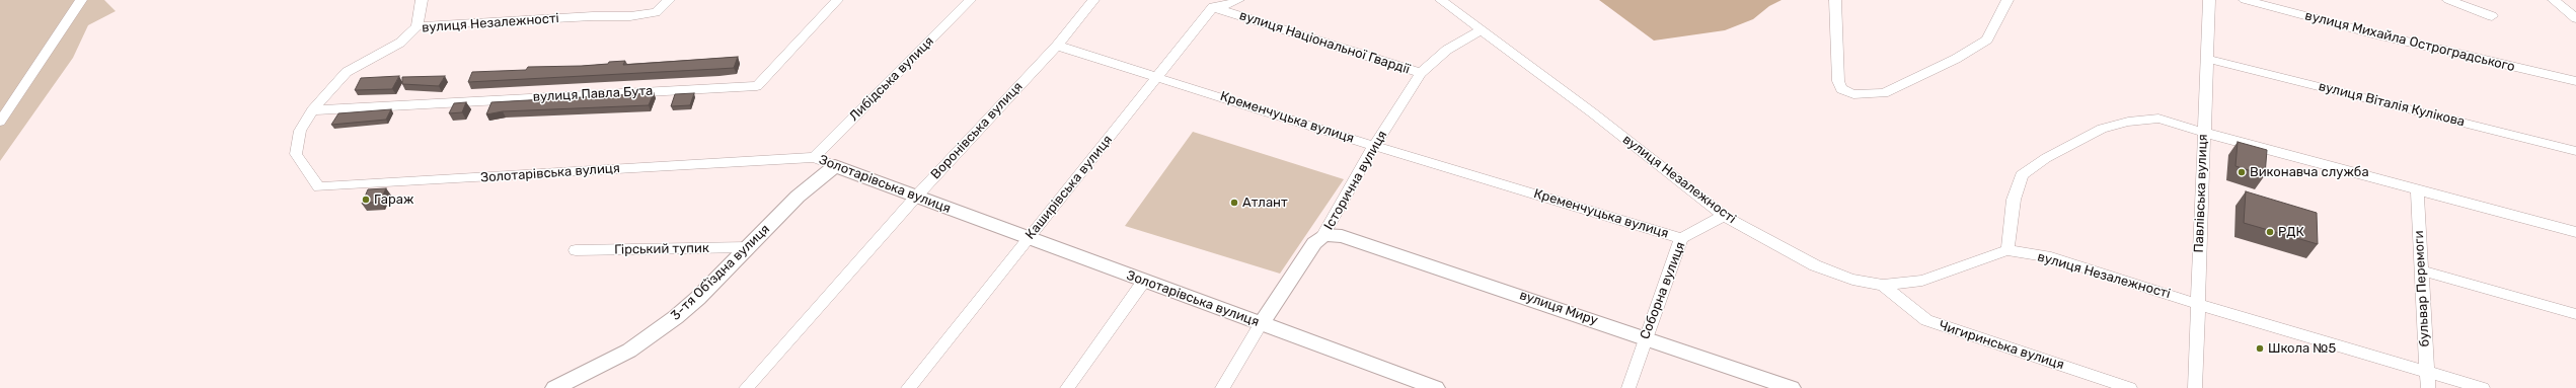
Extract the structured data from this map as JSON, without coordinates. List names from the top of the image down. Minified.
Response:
{"streets":{"main road":["Золотарівська вулиця","Історична вулиця","3-тя Обʼїздна вулиця","вулиця Миру"],"street":["вулиця Незалежності","вулиця Михайла Остроградського","вулиця Національної Гвардії","Либідська вулиця","вулиця Павла Бута","вулиця Віталія Кулікова","Кременчуцька вулиця","Воронівська вулиця","Каширівська вулиця","Павлівська вулиця","Гірський тупик","бульвар Перемоги","Соборна вулиця","Чигиринська вулиця"]},"crossings":[["вулиця Незалежності","вулиця Павла Бута"],["вулиця Незалежності","Золотарівська вулиця"],["вулиця Незалежності","Історична вулиця"],["вулиця Незалежності","Павлівська вулиця"],["вулиця Незалежності","бульвар Перемоги"],["вулиця Незалежності","Соборна вулиця"],["вулиця Незалежності","Чигиринська вулиця"],["вулиця Національної Гвардії","Історична вулиця"],["вулиця Національної Гвардії","Каширівська вулиця"],["Либідська вулиця","Золотарівська вулиця"],["вулиця Павла Бута","Золотарівська вулиця"],["вулиця Віталія Кулікова","Павлівська вулиця"],["Кременчуцька вулиця","Воронівська вулиця"],["Кременчуцька вулиця","Історична вулиця"],["Кременчуцька вулиця","Каширівська вулиця"],["Кременчуцька вулиця","Соборна вулиця"],["Воронівська вулиця","Золотарівська вулиця"],["Золотарівська вулиця","Історична вулиця"],["Золотарівська вулиця","Каширівська вулиця"],["Золотарівська вулиця","3-тя Обʼїздна вулиця"],["Історична вулиця","вулиця Миру"],["Гірський тупик","3-тя Обʼїздна вулиця"],["Соборна вулиця","вулиця Миру"]],"places":["Виконавча служба","Гараж","Атлант","РДК","Школа №5"]}
